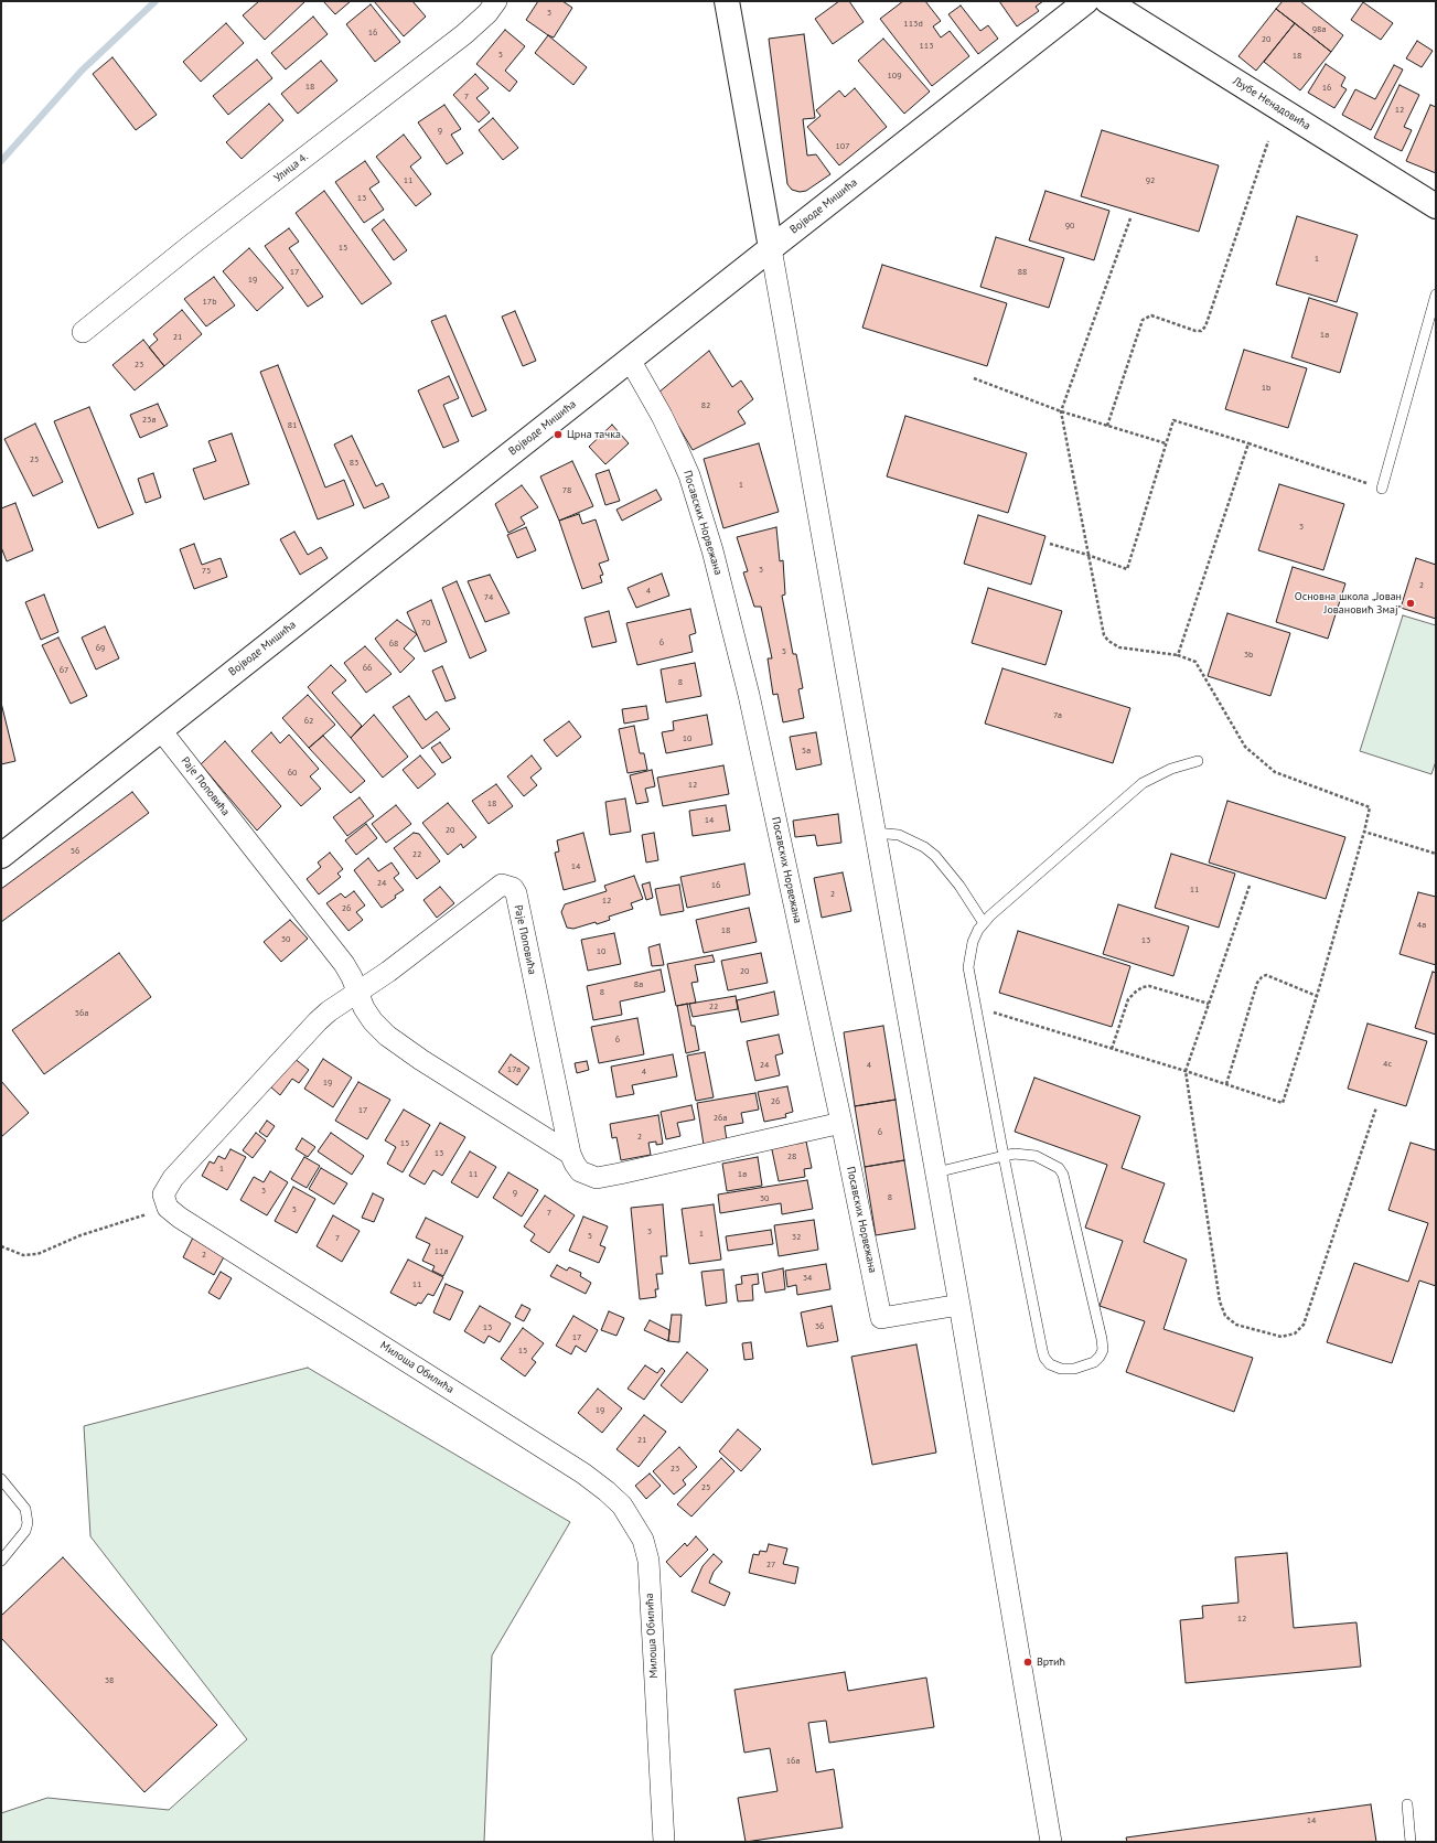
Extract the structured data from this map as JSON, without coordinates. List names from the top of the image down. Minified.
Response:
{"streets":{"main road":["Љубе Ненадовића","Војводе Мишића"],"street":["Улица 4.","Посавских Норвежана","Раје Поповића","Милоша Обилића"]},"crossings":[["Војводе Мишића","Посавских Норвежана"],["Војводе Мишића","Раје Поповића"],["Посавских Норвежана","Раје Поповића"]],"places":["Црна тачка","Основна школа „Јован Јовановић Змај”","Вртић"],"house_numbers":["3","113d","98a","16","20","113","5","18","109","18","16","7","12","9","107","11","92","13","90","15","1","17","88","19","17b","1a","21","23","1b","82","23a","81","25","83","1","78","3","3","75","2","4","74","70","6","68","69","5","3b","66","67","8","7a","62","10","5a","60","12","18","14","20","56","22","14","24","16","11","2","12","26","4a","18","30","13","10","20","8a","8","22","56a","6","4c","24","4","17a","4","19","26","17","26a","6","2","15","13","28","1","11","1a","3","9","8","30","5","7","3","1","5","32","7","11a","2","34","11","36","13","17","15","19","21","23","25","27","12","38","16a","14"]}
